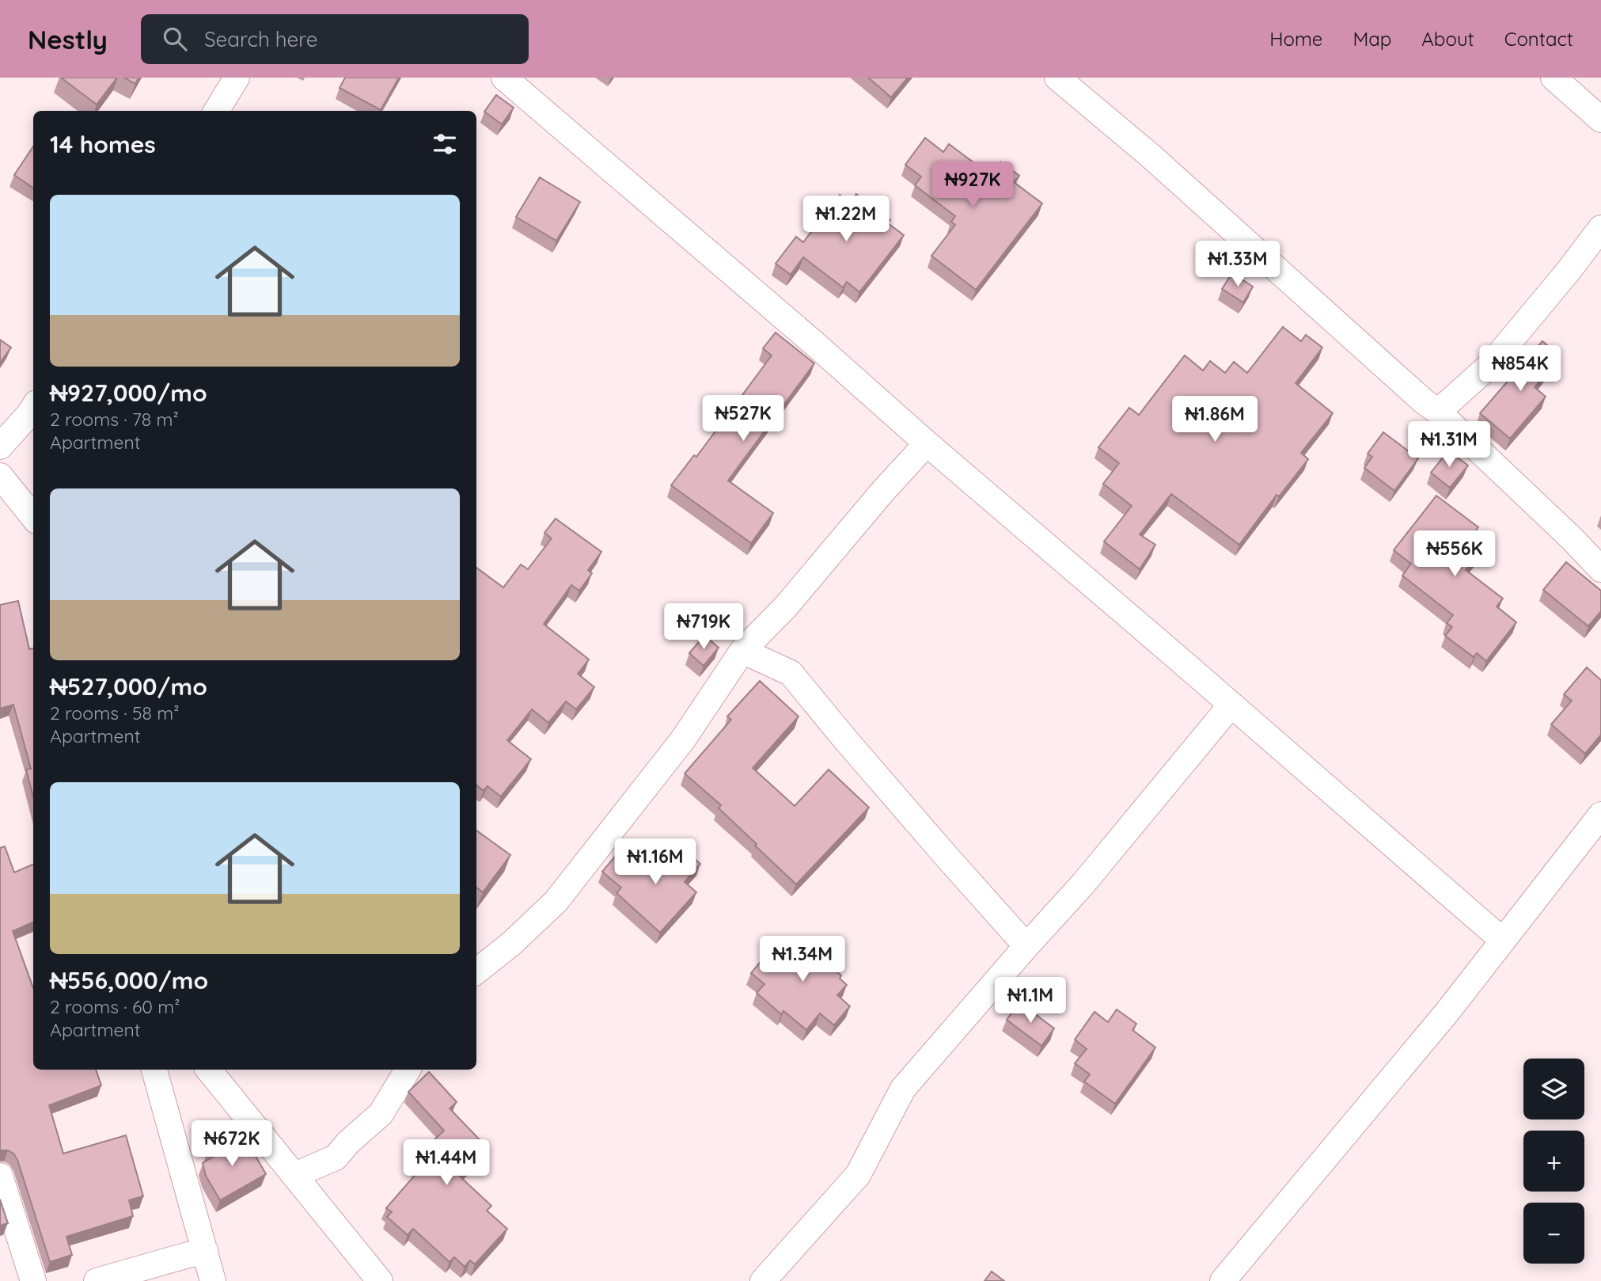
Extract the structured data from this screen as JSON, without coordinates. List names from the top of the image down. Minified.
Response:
{"page":{"header":"Nestly","search":"Search here","nav":["Home","Map","About","Contact"],"heading":"14 homes","price":["₦927K","₦1.22M","₦1.33M","₦854K","₦527K","₦1.86M","₦1.31M","₦556K","₦719K","₦1.16M","₦1.34M","₦1.1M","₦672K","₦1.44M"],"list":[{"name":"₦927,000/mo","note":"2 rooms · 78 m² · Apartment"},{"name":"₦527,000/mo","note":"2 rooms · 58 m² · Apartment"},{"name":"₦556,000/mo","note":"2 rooms · 60 m² · Apartment"}],"map_buttons":["+","−"]}}
